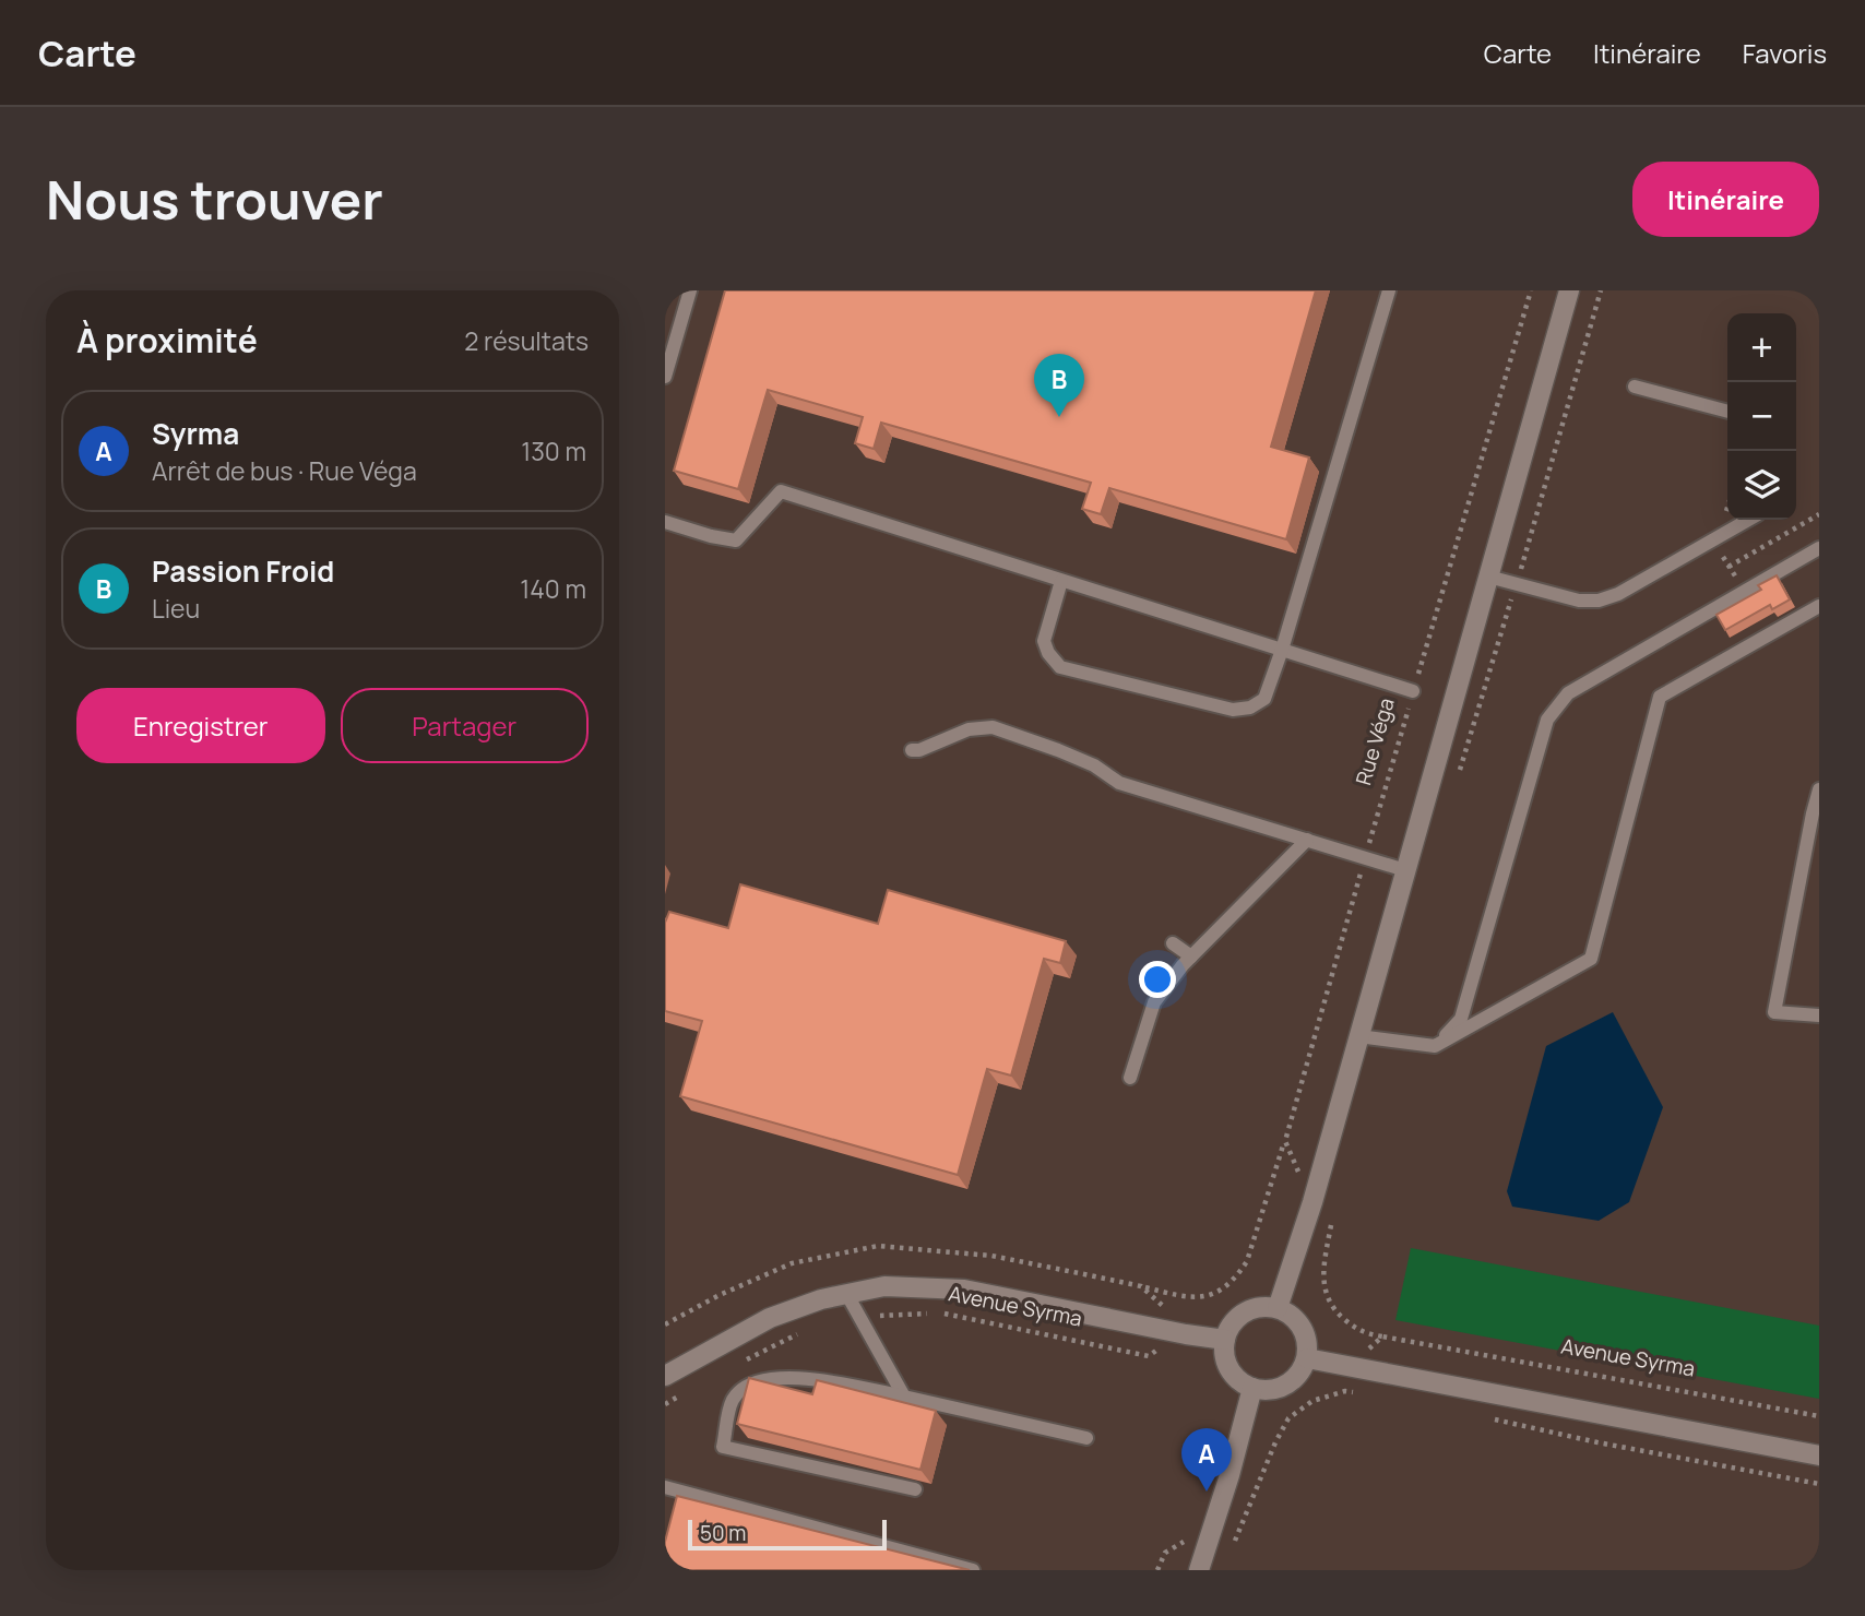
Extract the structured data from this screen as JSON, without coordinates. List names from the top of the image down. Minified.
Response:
{"streets":{"street":["Avenue Syrma"],"path":["Rue Véga"]},"scale_bar":"50 m","page":{"header":"Carte","nav":["Carte","Itinéraire","Favoris"],"buttons":["Itinéraire",["Enregistrer","Partager"]],"title":"Nous trouver","heading":["À proximité","2 résultats"],"map_buttons":["+","−"],"pins":["B","A"],"list":[{"mark":"A","name":"Syrma","note":"Arrêt de bus · Rue Véga","value":"130 m"},{"mark":"B","name":"Passion Froid","note":"Lieu","value":"140 m"}],"scale":"50 m"}}
